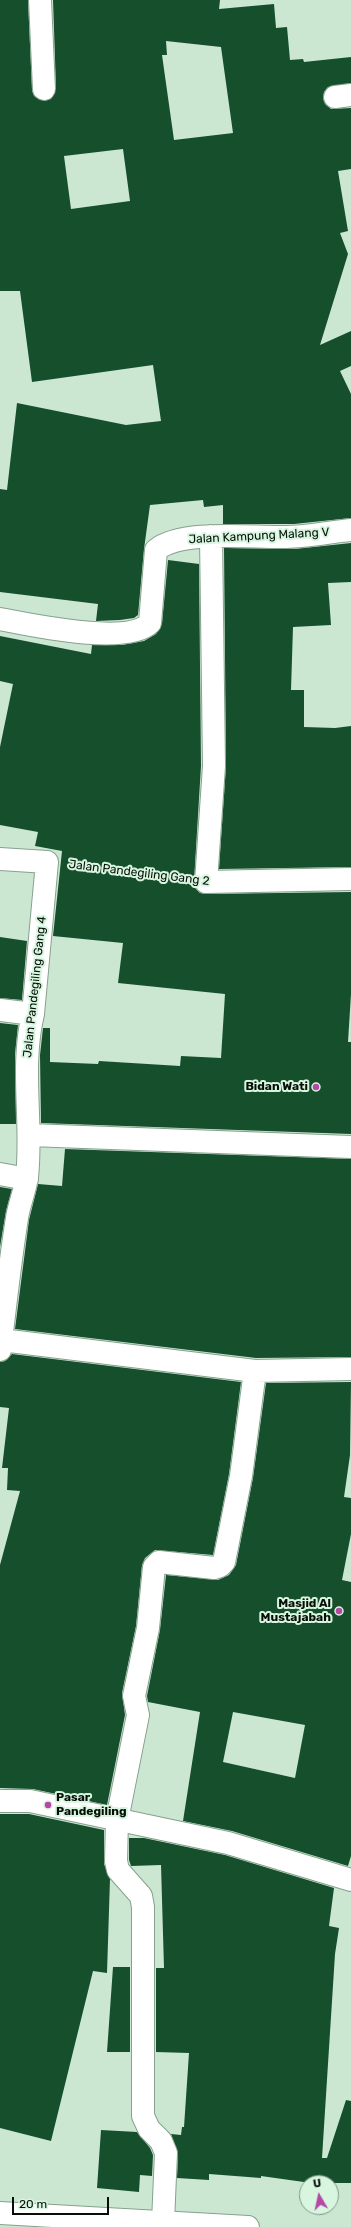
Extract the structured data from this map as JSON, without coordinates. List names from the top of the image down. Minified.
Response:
{"streets":{"street":["Jalan Kampung Malang V","Jalan Pandegiling Gang 2","Jalan Pandegiling Gang 4"]},"crossings":[["Jalan Pandegiling Gang 2","Jalan Pandegiling Gang 4"]],"places":["Bidan Wati","Masjid Al Mustajabah","Pasar Pandegiling"],"scale_bar":"20 m","north":"top"}
